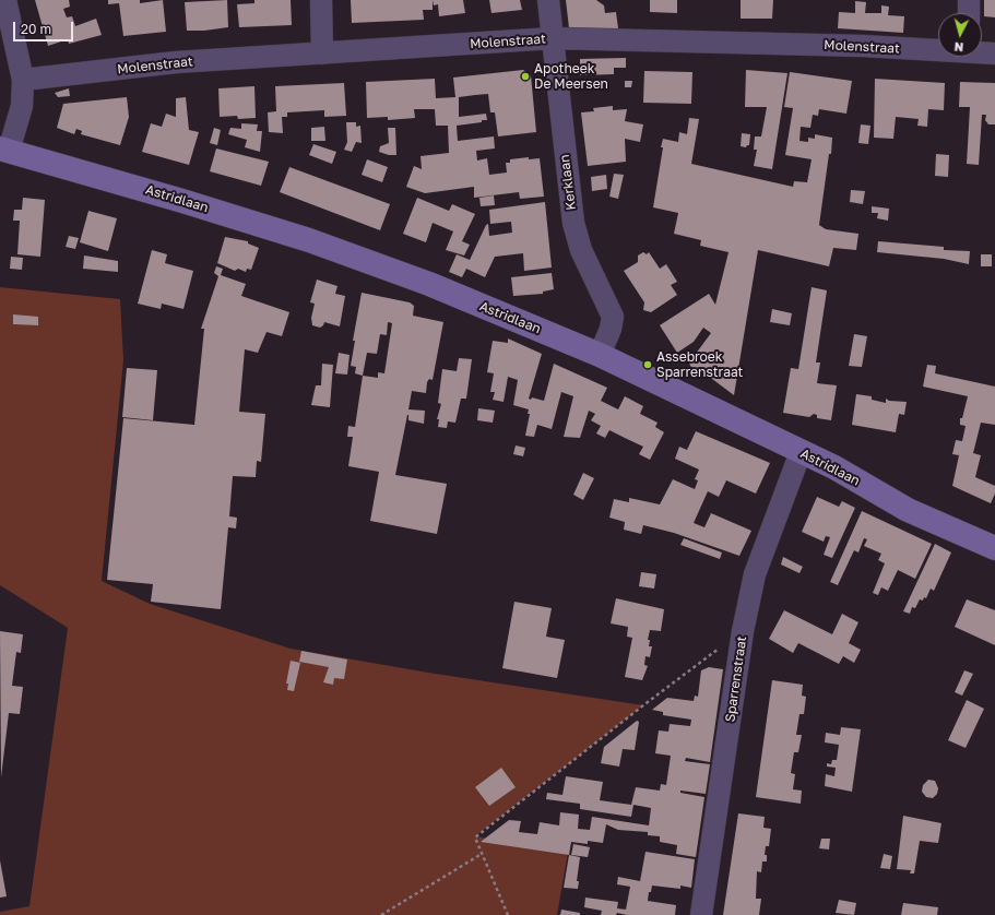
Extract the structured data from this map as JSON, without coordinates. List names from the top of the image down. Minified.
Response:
{"streets":{"main road":["Astridlaan"],"street":["Molenstraat","Kerklaan","Sparrenstraat"]},"crossings":[["Molenstraat","Kerklaan"],["Kerklaan","Astridlaan"],["Astridlaan","Sparrenstraat"]],"places":["Apotheek De Meersen","Assebroek Sparrenstraat"],"scale_bar":"20 m","north":"bottom"}
